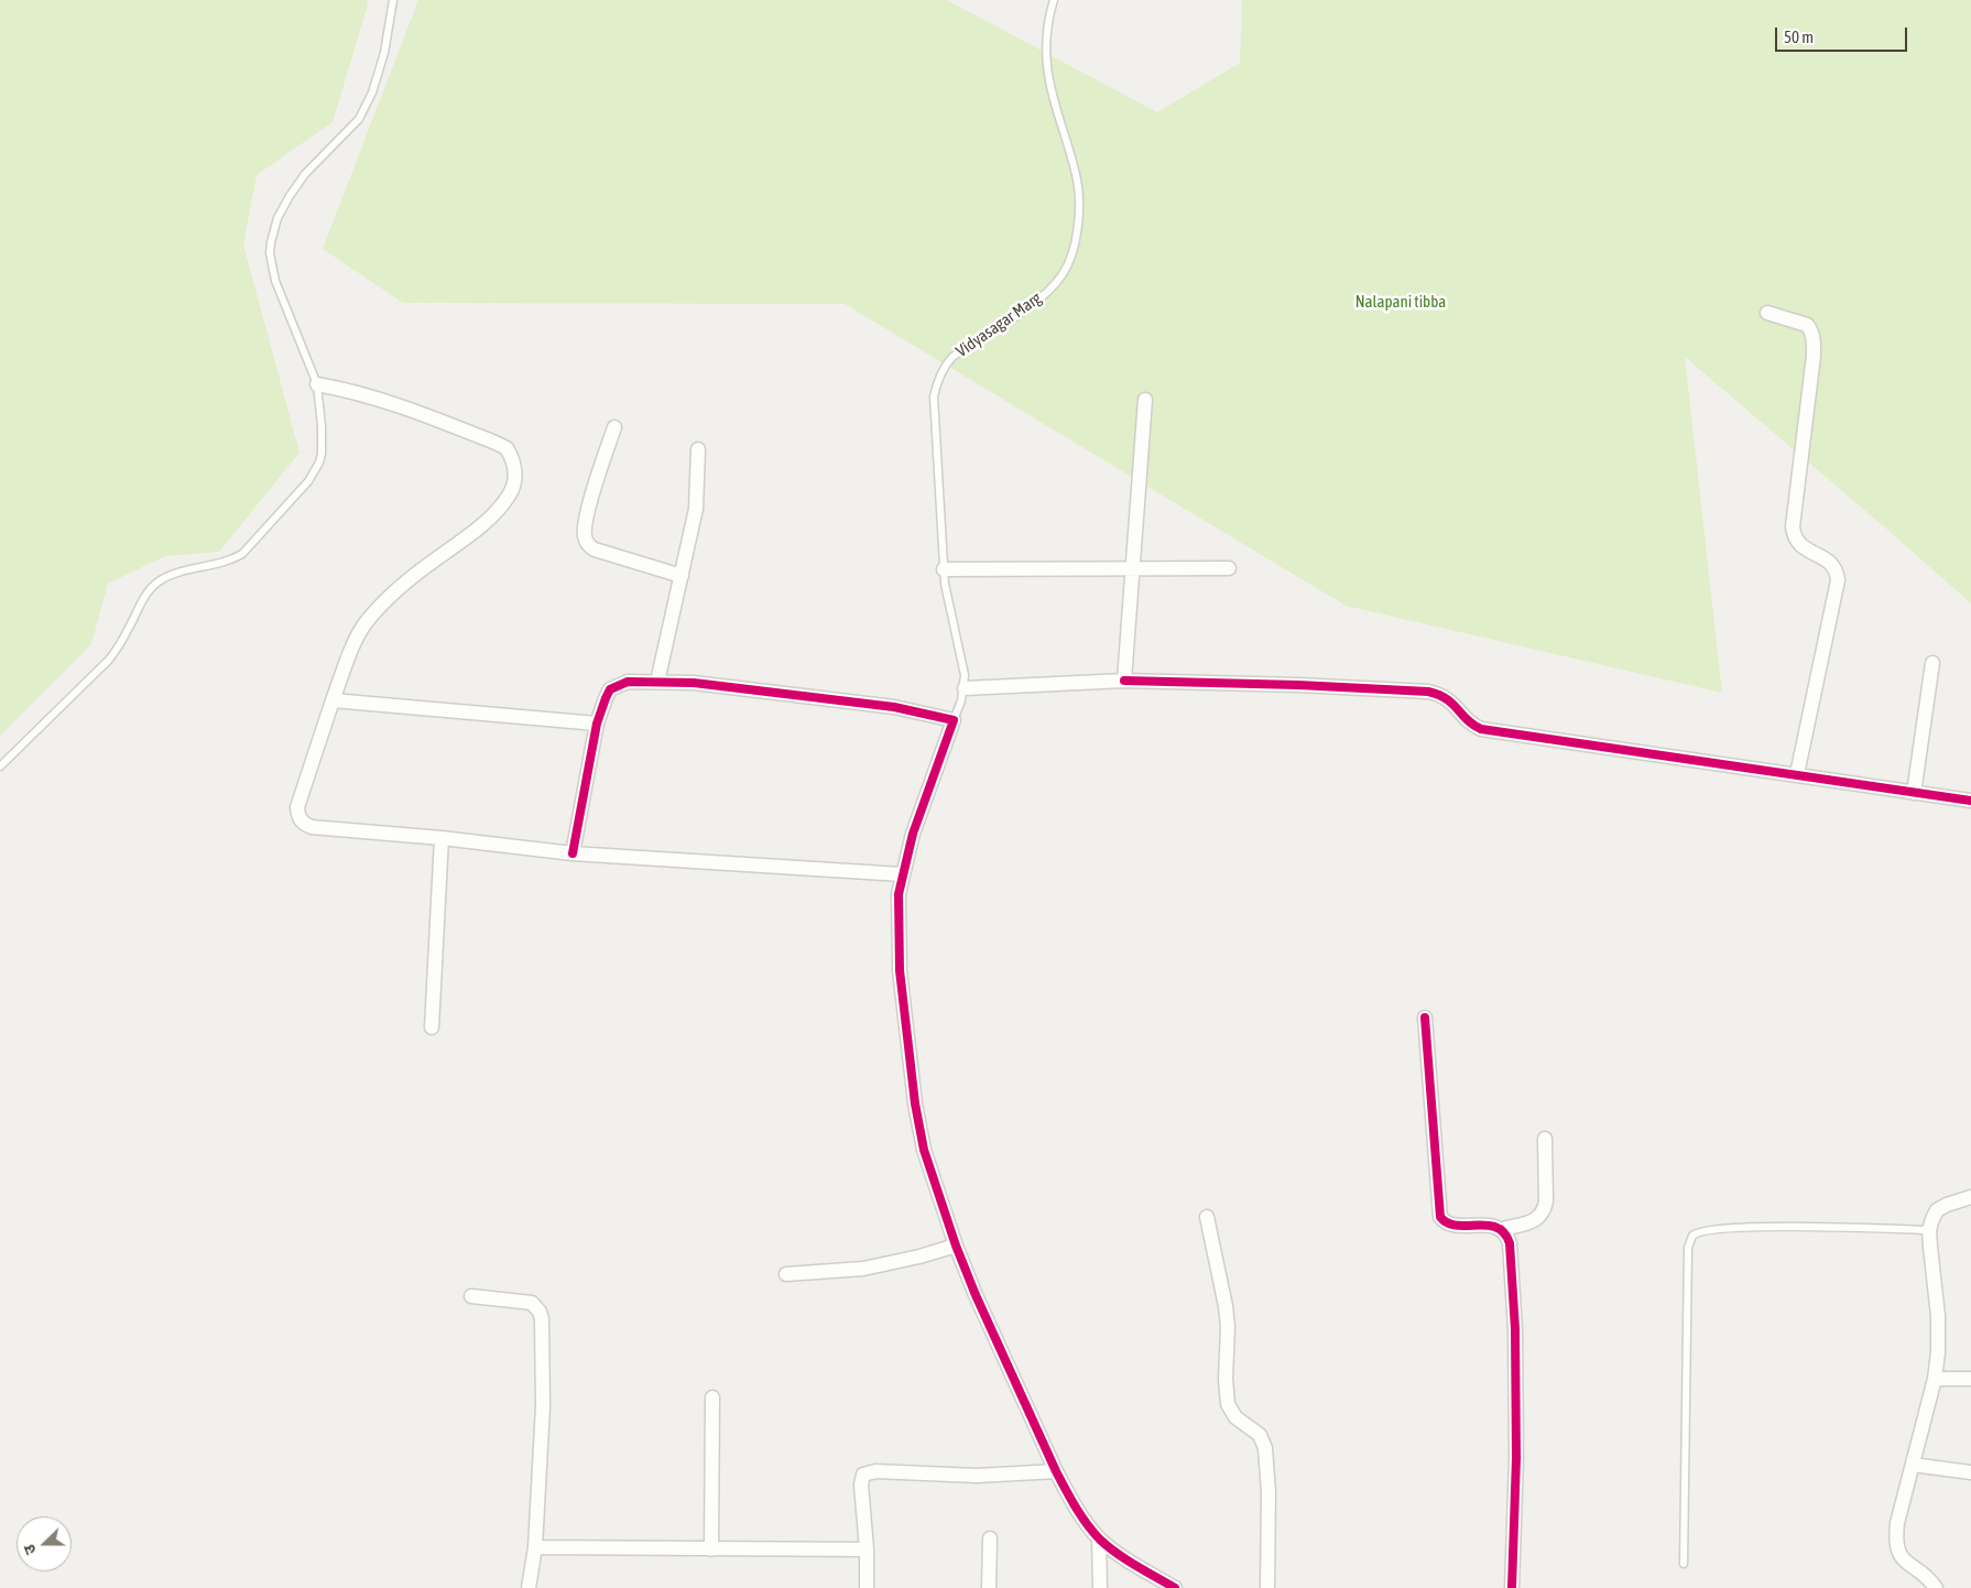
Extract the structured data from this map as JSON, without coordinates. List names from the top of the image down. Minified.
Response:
{"streets":{"lane":["Vidyasagar Marg"]},"parks":["Nalapani tibba"],"scale_bar":"50 m","north":"left"}
